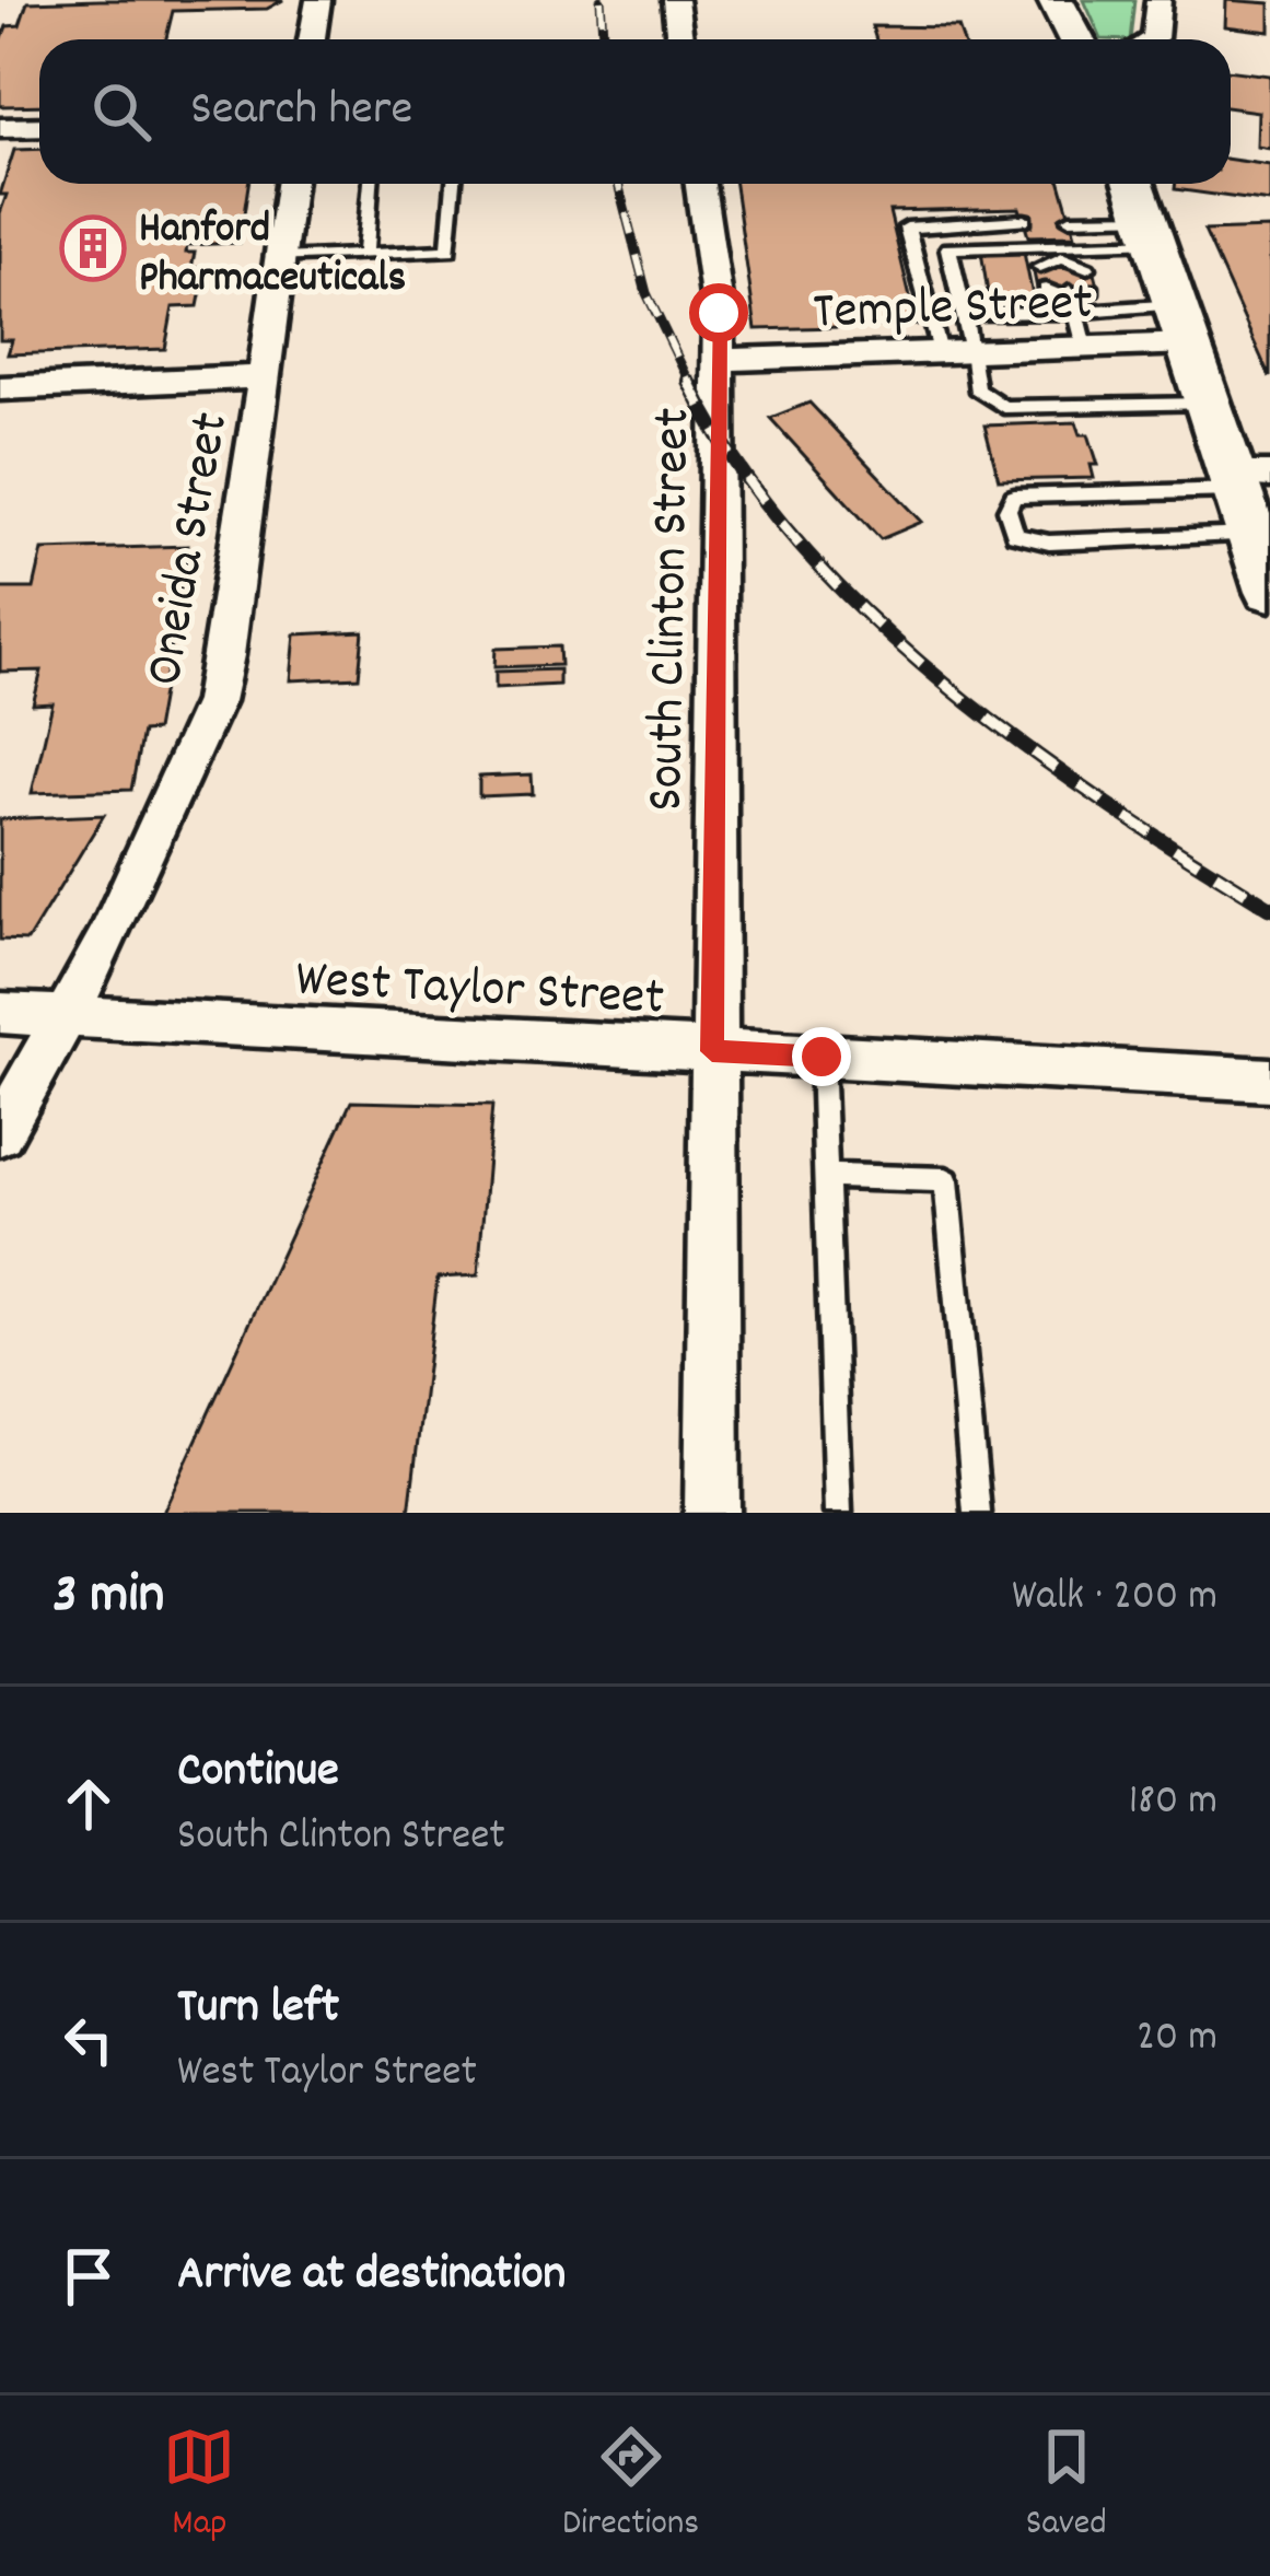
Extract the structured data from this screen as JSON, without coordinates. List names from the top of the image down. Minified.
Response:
{"streets":{"street":["Temple Street","Oneida Street","South Clinton Street","West Taylor Street"]},"crossings":[["Temple Street","South Clinton Street"],["Oneida Street","West Taylor Street"],["South Clinton Street","West Taylor Street"]],"places":{"building":["Hanford Pharmaceuticals"]},"page":{"search":"Search here","heading":["3 min","Walk · 200 m"],"list":[["Continue","South Clinton Street","180 m"],["Turn left","West Taylor Street","20 m"],"Arrive at destination"],"nav":["Map","Directions","Saved"]}}
